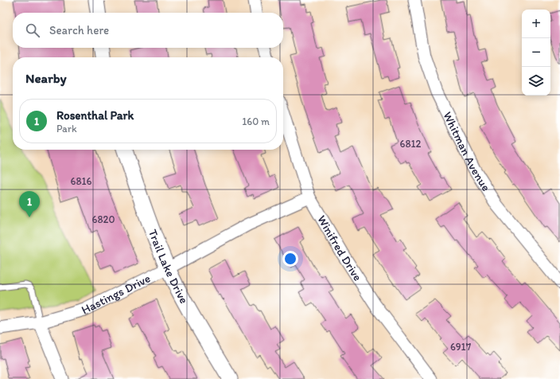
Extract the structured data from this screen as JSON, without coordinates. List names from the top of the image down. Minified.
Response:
{"streets":{"street":["Whitman Avenue","Winifred Drive","Trail Lake Drive","Hastings Drive"]},"crossings":[["Winifred Drive","Hastings Drive"],["Trail Lake Drive","Hastings Drive"]],"house_numbers":["6812","6816","6820","6917"],"page":{"map_buttons":["+","−"],"search":"Search here","heading":"Nearby","list":[{"mark":"1","name":"Rosenthal Park","note":"Park","value":"160 m"}],"pins":"1"}}
